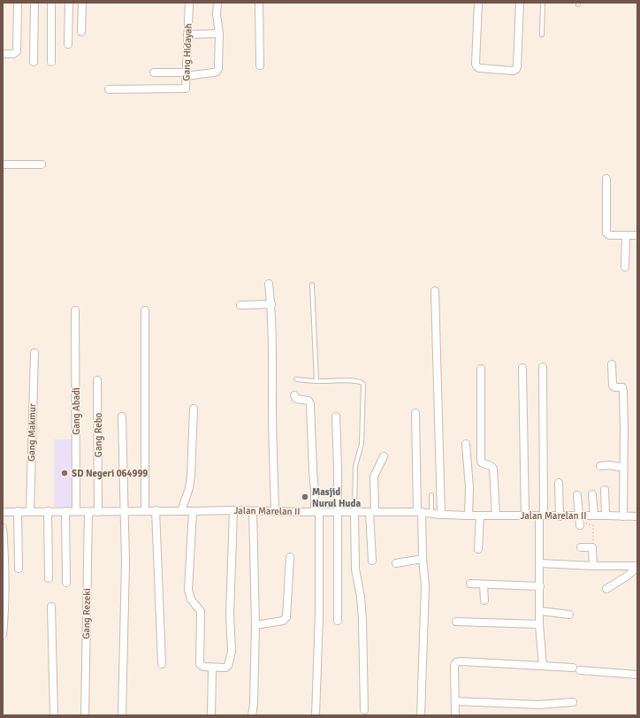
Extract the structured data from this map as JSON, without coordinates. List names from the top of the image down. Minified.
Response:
{"streets":{"street":["Gang Hidayah","Gang Abadi","Gang Makmur","Gang Rebo","Jalan Marelan II","Gang Rezeki"]},"crossings":[["Gang Abadi","Jalan Marelan II"],["Gang Makmur","Jalan Marelan II"],["Gang Rebo","Jalan Marelan II"],["Jalan Marelan II","Gang Rezeki"]],"places":["SD Negeri 064999","Masjid Nurul Huda"]}
